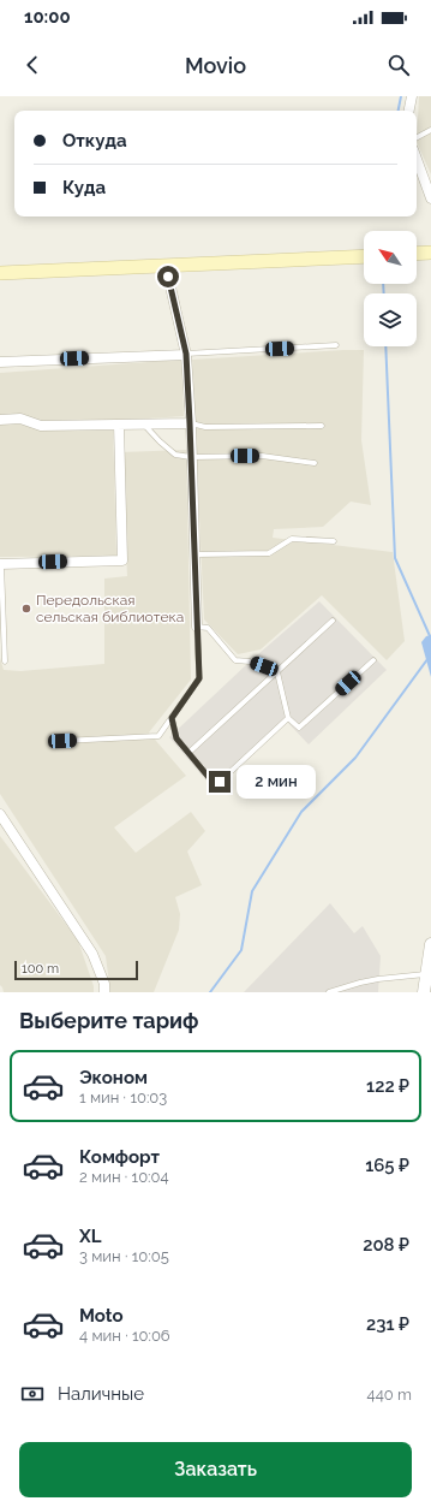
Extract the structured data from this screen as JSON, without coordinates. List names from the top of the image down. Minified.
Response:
{"places":["Передольская сельская библиотека"],"scale_bar":"100 m","north":"top left","page":{"status":"10:00","header":"Movio","banner":["Откуда","Куда"],"bubble":"2 мин","scale":"100 m","heading":"Выберите тариф","list":[{"name":"Эконом","note":"1 мин · 10:03","value":"122 ₽"},{"name":"Комфорт","note":"2 мин · 10:04","value":"165 ₽"},{"name":"XL","note":"3 мин · 10:05","value":"208 ₽"},{"name":"Moto","note":"4 мин · 10:06","value":"231 ₽"}],"pay":["Наличные","440 m"],"buttons":"Заказать"}}
